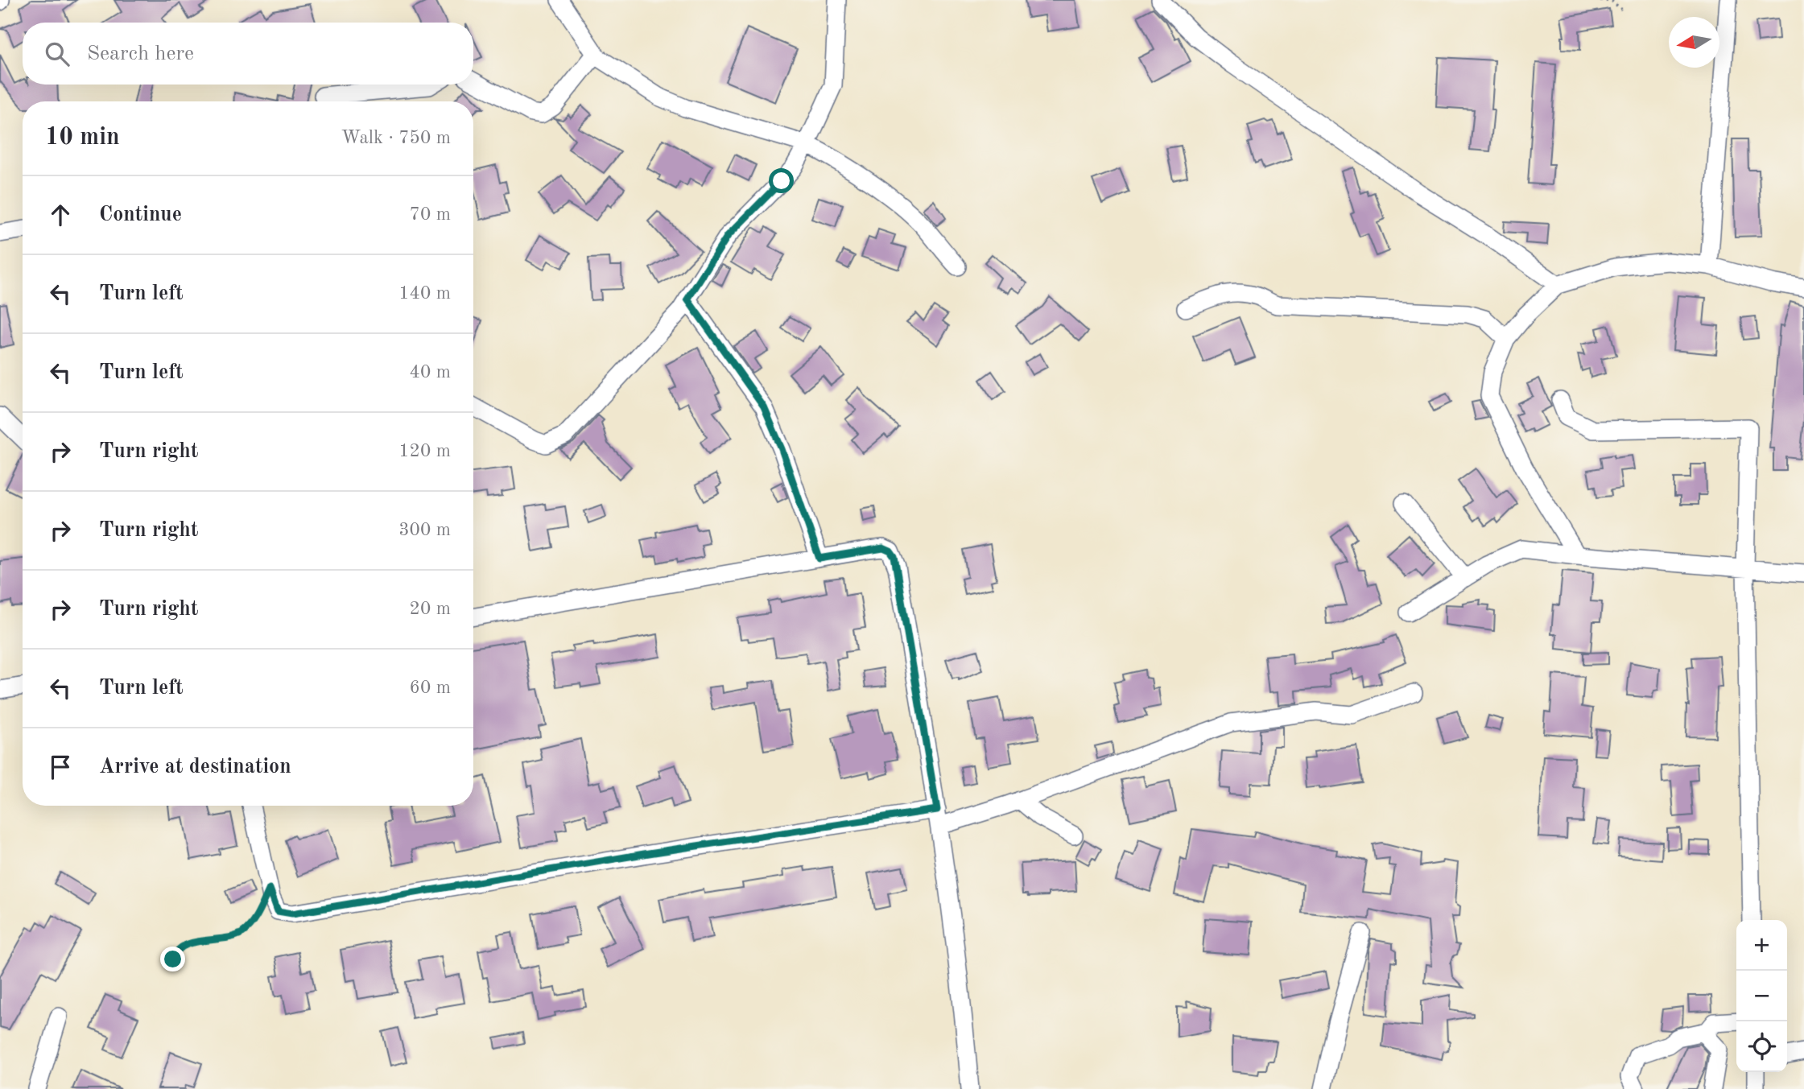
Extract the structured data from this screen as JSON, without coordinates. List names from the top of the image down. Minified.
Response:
{"north":"left","page":{"search":"Search here","heading":["10 min","Walk · 750 m"],"list":[["Continue","70 m"],["Turn left","140 m"],["Turn left","40 m"],["Turn right","120 m"],["Turn right","300 m"],["Turn right","20 m"],["Turn left","60 m"],"Arrive at destination"],"map_buttons":["+","−"]}}
